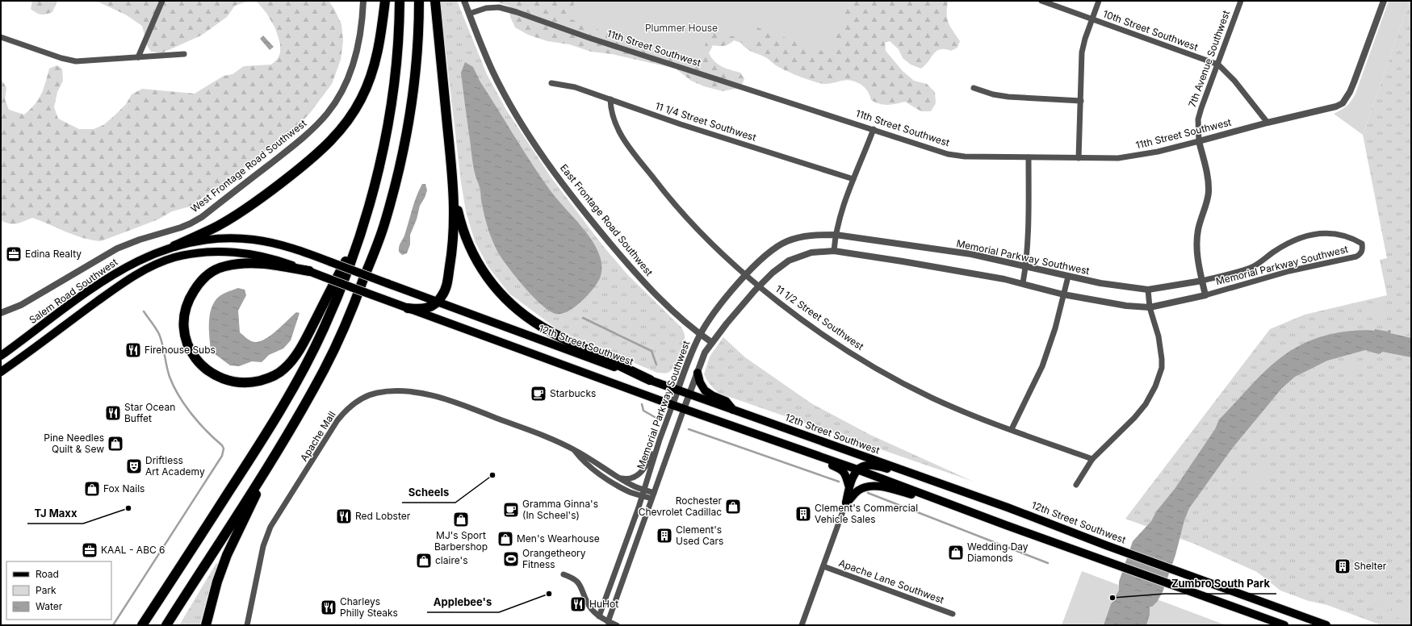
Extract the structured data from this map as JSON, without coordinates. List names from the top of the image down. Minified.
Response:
{"streets":{"main road":["Salem Road Southwest","12th Street Southwest"],"street":["10th Street Southwest","11th Street Southwest","7th Avenue Southwest","11 1/4 Street Southwest","West Frontage Road Southwest","East Frontage Road Southwest","Memorial Parkway Southwest","11 1/2 Street Southwest","Apache Mall","Apache Lane Southwest"]},"crossings":[["10th Street Southwest","11th Street Southwest"],["10th Street Southwest","7th Avenue Southwest"],["11th Street Southwest","7th Avenue Southwest"],["11th Street Southwest","East Frontage Road Southwest"],["7th Avenue Southwest","Memorial Parkway Southwest"],["11 1/4 Street Southwest","11 1/2 Street Southwest"],["East Frontage Road Southwest","Memorial Parkway Southwest"],["Memorial Parkway Southwest","11 1/2 Street Southwest"],["Memorial Parkway Southwest","12th Street Southwest"],["Memorial Parkway Southwest","Apache Mall"],["Salem Road Southwest","12th Street Southwest"]],"parks":["Plummer House"],"places":{"office":["Edina Realty","KAAL - ABC 6"],"restaurant":["Firehouse Subs","Star Ocean Buffet","Red Lobster","HuHot","Charleys Philly Steaks"],"cafe":["Starbucks","Gramma Ginna's (In Scheel's)"],"shop":["Pine Needles Quilt & Sew","Fox Nails","Rochester Chevrolet Cadillac","MJ's Sport Barbershop","Men's Wearhouse","Wedding Day Diamonds","claire's"],"theatre":["Driftless Art Academy"],"other":["Scheels","TJ Maxx","Applebee's","Zumbro South Park"],"building":["Clement's Commercial Vehicle Sales","Clement's Used Cars","Shelter"],"sports":["Orangetheory Fitness"]},"legend":["Road","Park","Water"]}
